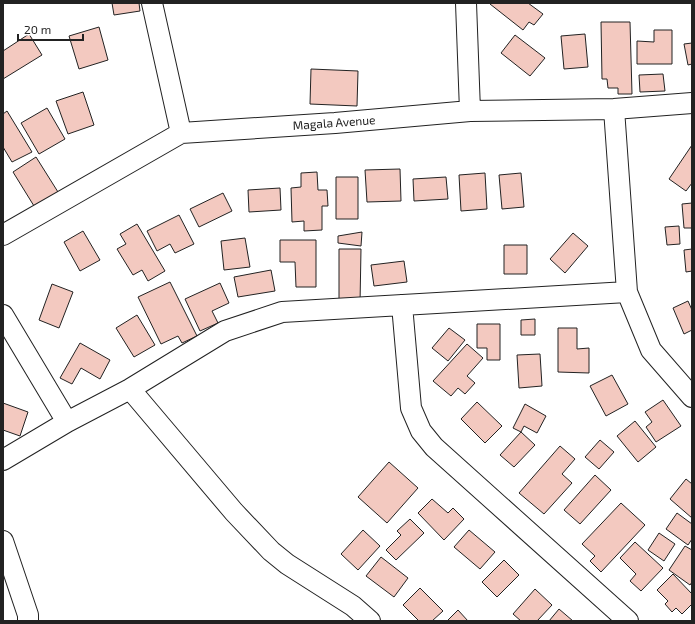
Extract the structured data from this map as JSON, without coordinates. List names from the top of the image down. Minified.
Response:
{"streets":{"street":["Magala Avenue"]},"scale_bar":"20 m"}
